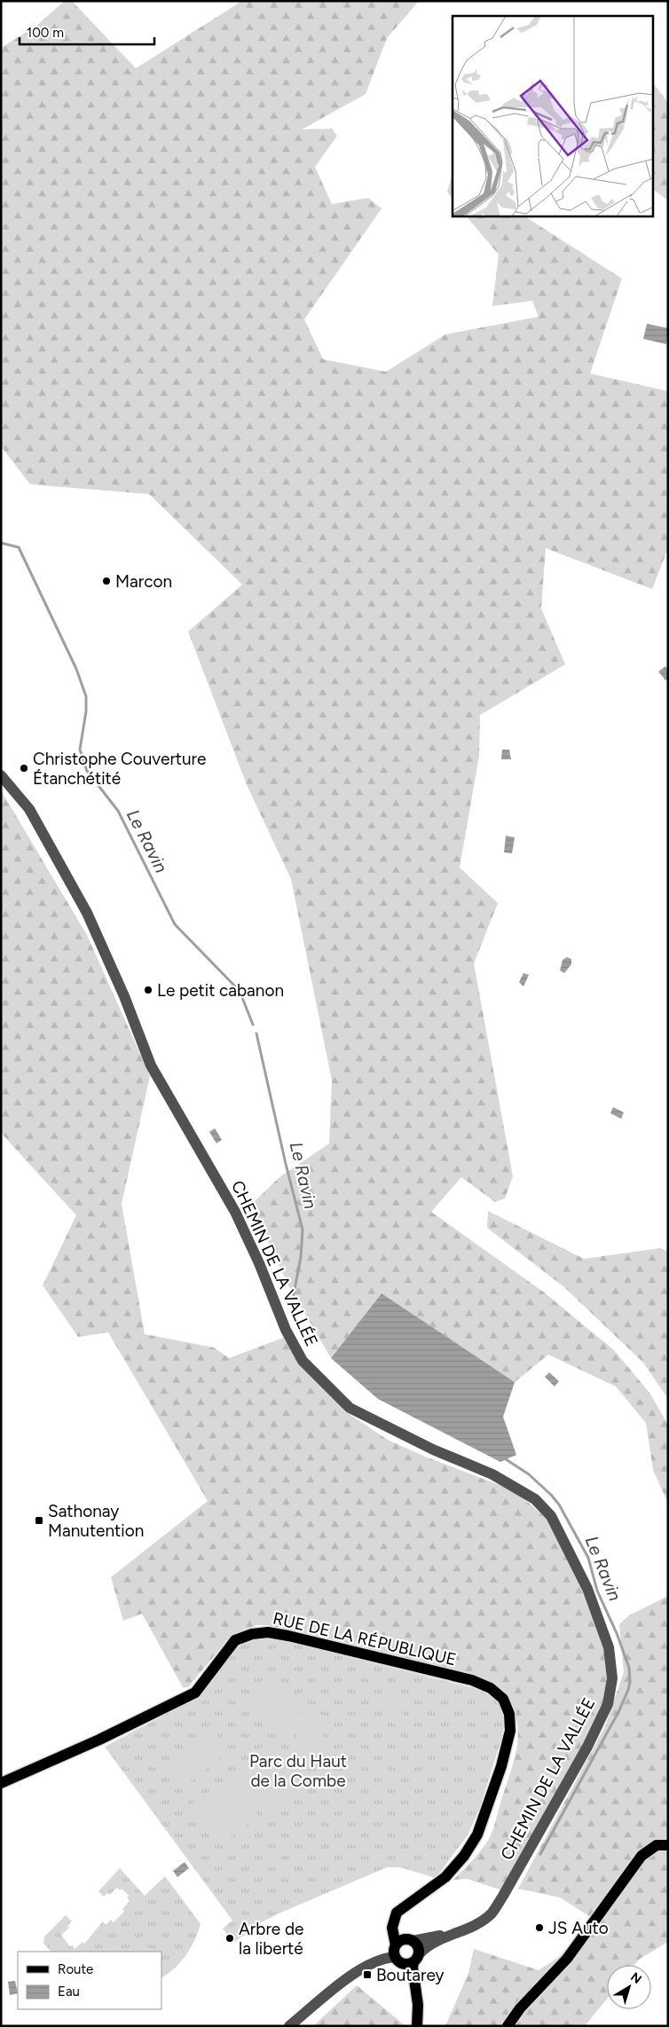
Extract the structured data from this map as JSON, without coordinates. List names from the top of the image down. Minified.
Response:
{"streets":{"main road":["RUE DE LA RÉPUBLIQUE"],"street":["CHEMIN DE LA VALLÉE"]},"water":["Le Ravin"],"parks":["Parc du Haut de la Combe"],"places":{"other":["Marcon","Christophe Couverture Étanchétité","Le petit cabanon","JS Auto","Arbre de la liberté"],"transit":["Sathonay Manutention","Boutarey"]},"legend":["Route","Eau"],"scale_bar":"100 m","north":"top right"}
